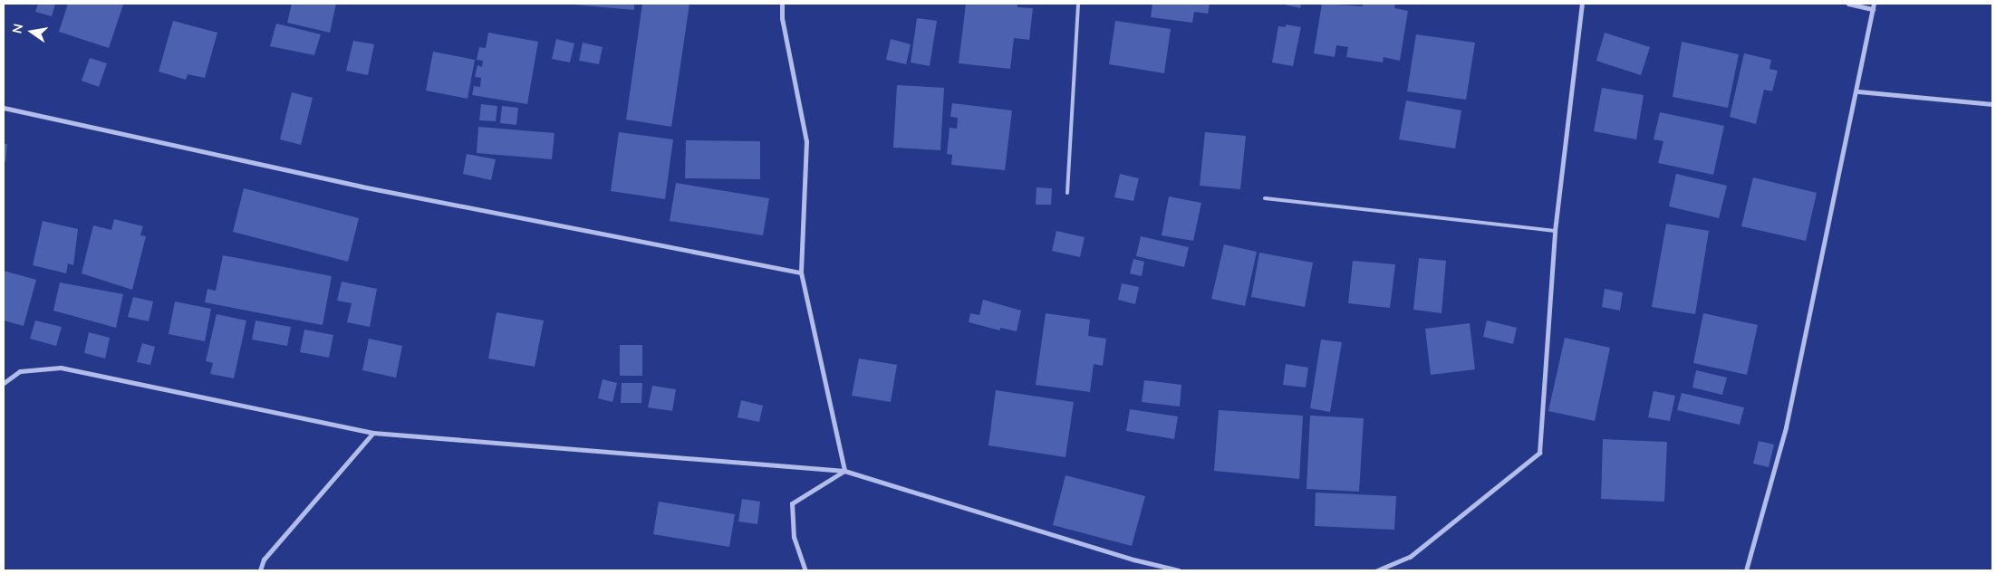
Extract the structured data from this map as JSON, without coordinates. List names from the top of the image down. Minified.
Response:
{"north":"left"}
